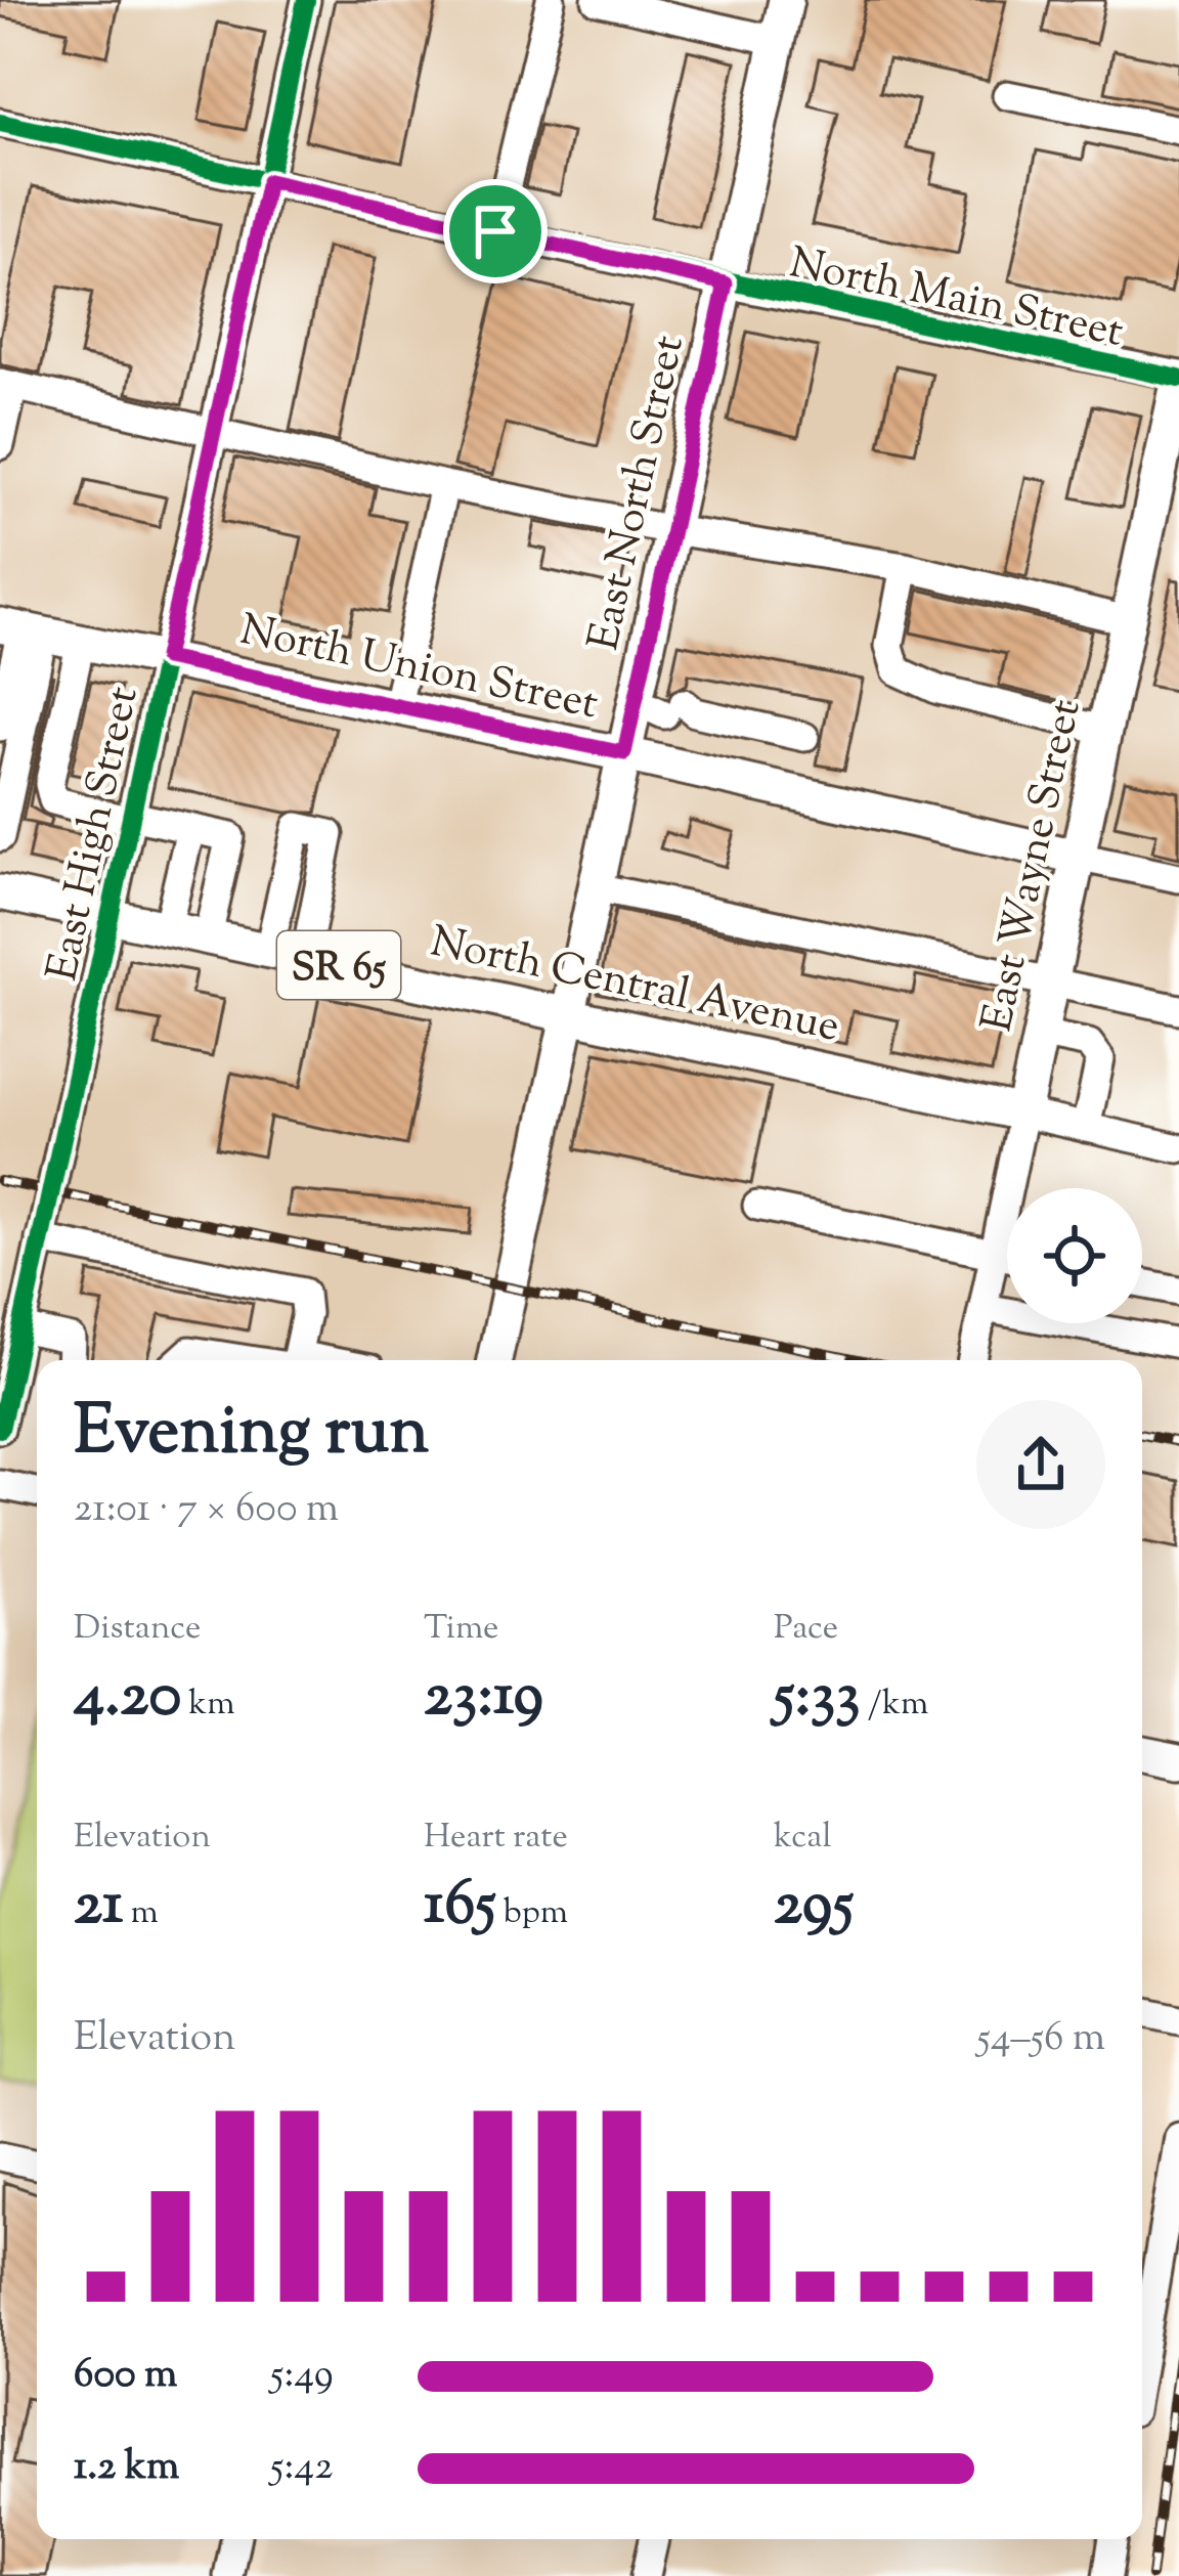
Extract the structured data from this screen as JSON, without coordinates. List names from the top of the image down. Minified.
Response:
{"streets":{"main road":["East North Street","North Union Street","East Wayne Street","SR 65","North Central Avenue"],"street":["North Main Street","East High Street"]},"crossings":[["North Main Street","East North Street"],["North Main Street","East High Street"],["North Main Street","East Wayne Street"],["East North Street","North Union Street"],["East North Street","North Central Avenue"],["North Union Street","East High Street"],["North Union Street","East Wayne Street"],["East High Street","North Central Avenue"],["East Wayne Street","North Central Avenue"]],"page":{"heading":["Evening run","21:01 · 7 × 600 m"],"stats":[["Distance","4.20 km"],["Time","23:19"],["Pace","5:33 /km"],["Elevation","21 m"],["Heart rate","165 bpm"],["kcal","295"]],"chart":["Elevation","54–56 m"],"list":[{"name":"600 m","note":"5:49"},{"name":"1.2 km","note":"5:42"}]}}
